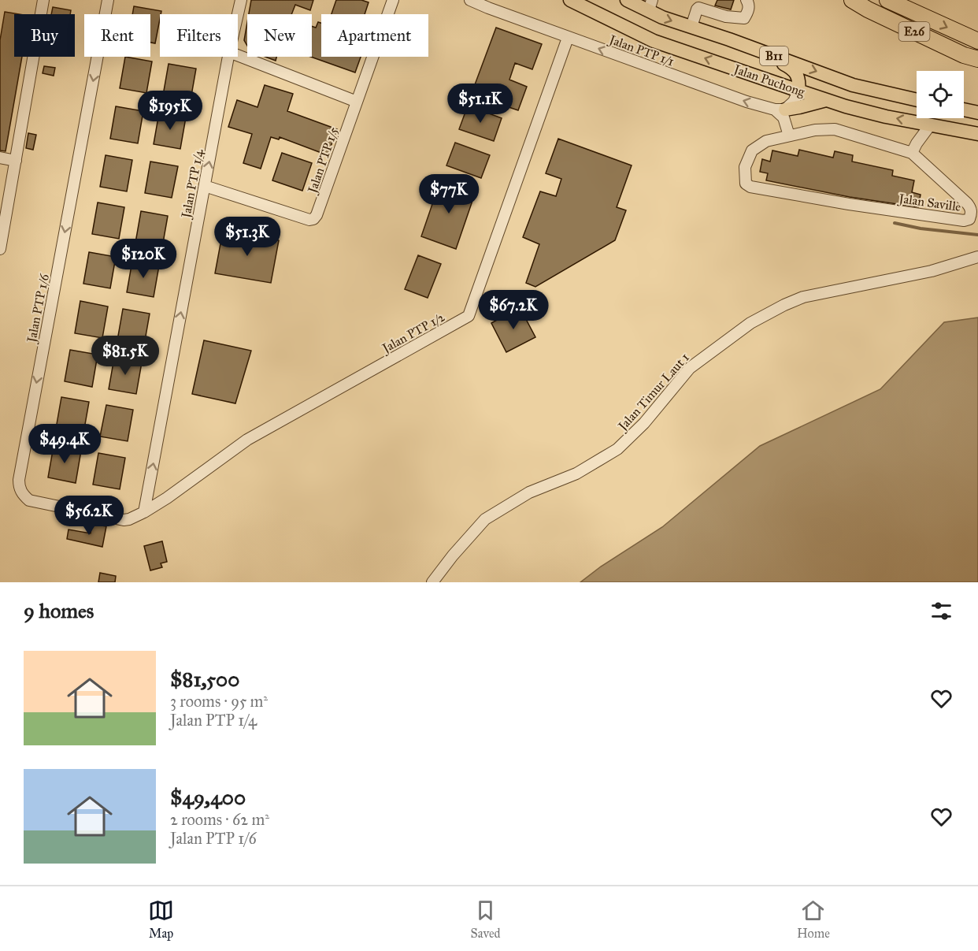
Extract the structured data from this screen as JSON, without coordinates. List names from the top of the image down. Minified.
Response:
{"streets":{"highway":["E26"],"main road":["B11","Jalan Puchong"],"street":["Jalan PTP 1/1","Jalan PTP 1/5","Jalan PTP 1/4","Jalan Saville","Jalan PTP 1/6","Jalan PTP 1/2","Jalan Timur Laut 1"]},"crossings":[["Jalan PTP 1/1","Jalan PTP 1/2"],["Jalan PTP 1/5","Jalan PTP 1/4"],["Jalan PTP 1/4","Jalan PTP 1/6"],["Jalan PTP 1/4","Jalan PTP 1/2"],["Jalan PTP 1/6","Jalan PTP 1/2"]],"one_way":["Jalan PTP 1/1","Jalan PTP 1/4"],"page":{"chip":["Buy","Rent","Filters","New","Apartment"],"price":["$51.1K","$195K","$77K","$51.3K","$120K","$67.2K","$81.5K","$49.4K","$56.2K"],"heading":"9 homes","list":[{"name":"$81,500","note":"3 rooms · 95 m² · Jalan PTP 1/4"},{"name":"$49,400","note":"2 rooms · 62 m² · Jalan PTP 1/6"}],"tabs":["Map","Saved","Home"]}}
